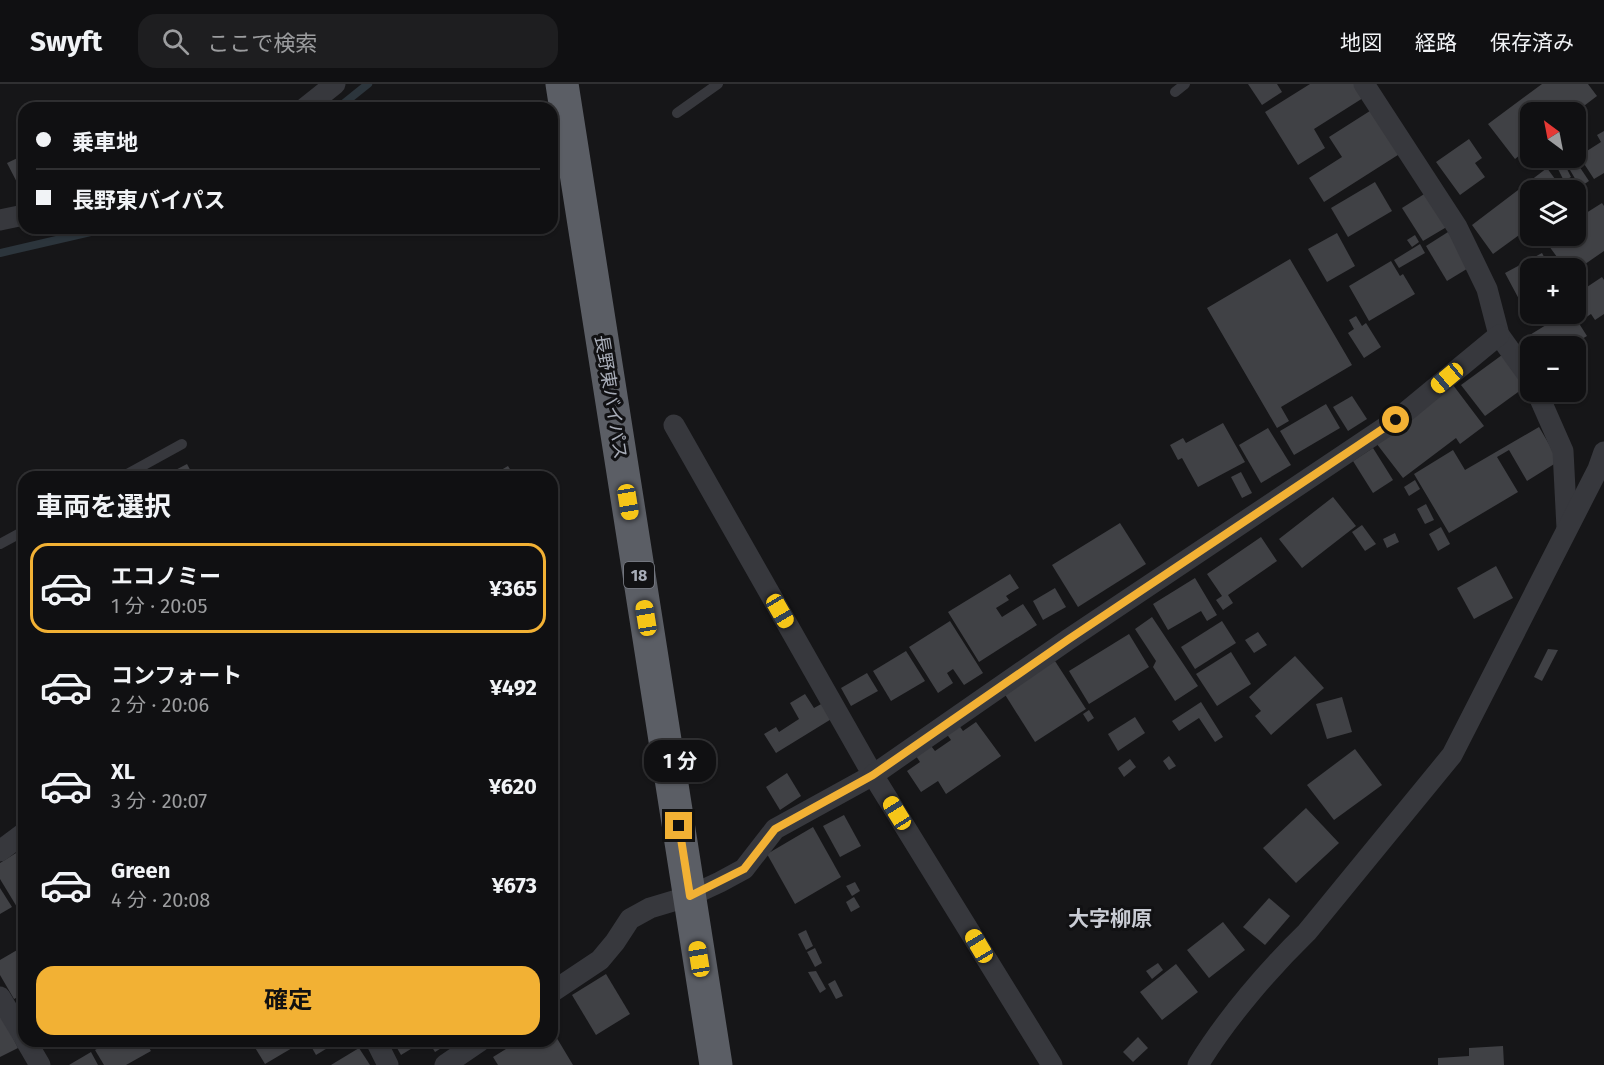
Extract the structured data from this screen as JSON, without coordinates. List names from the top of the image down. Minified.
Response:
{"streets":{"highway":["長野東バイパス","18"]},"districts":["大字柳原"],"north":"top left","page":{"header":"Swyft","search":"ここで検索","nav":["地図","経路","保存済み"],"map_buttons":["+","−"],"banner":["乗車地","長野東バイパス"],"heading":"車両を選択","list":[{"name":"エコノミー","note":"1 分 · 20:05","value":"¥365"},{"name":"コンフォート","note":"2 分 · 20:06","value":"¥492"},{"name":"XL","note":"3 分 · 20:07","value":"¥620"},{"name":"Green","note":"4 分 · 20:08","value":"¥673"}],"bubble":"1 分","buttons":"確定"}}
